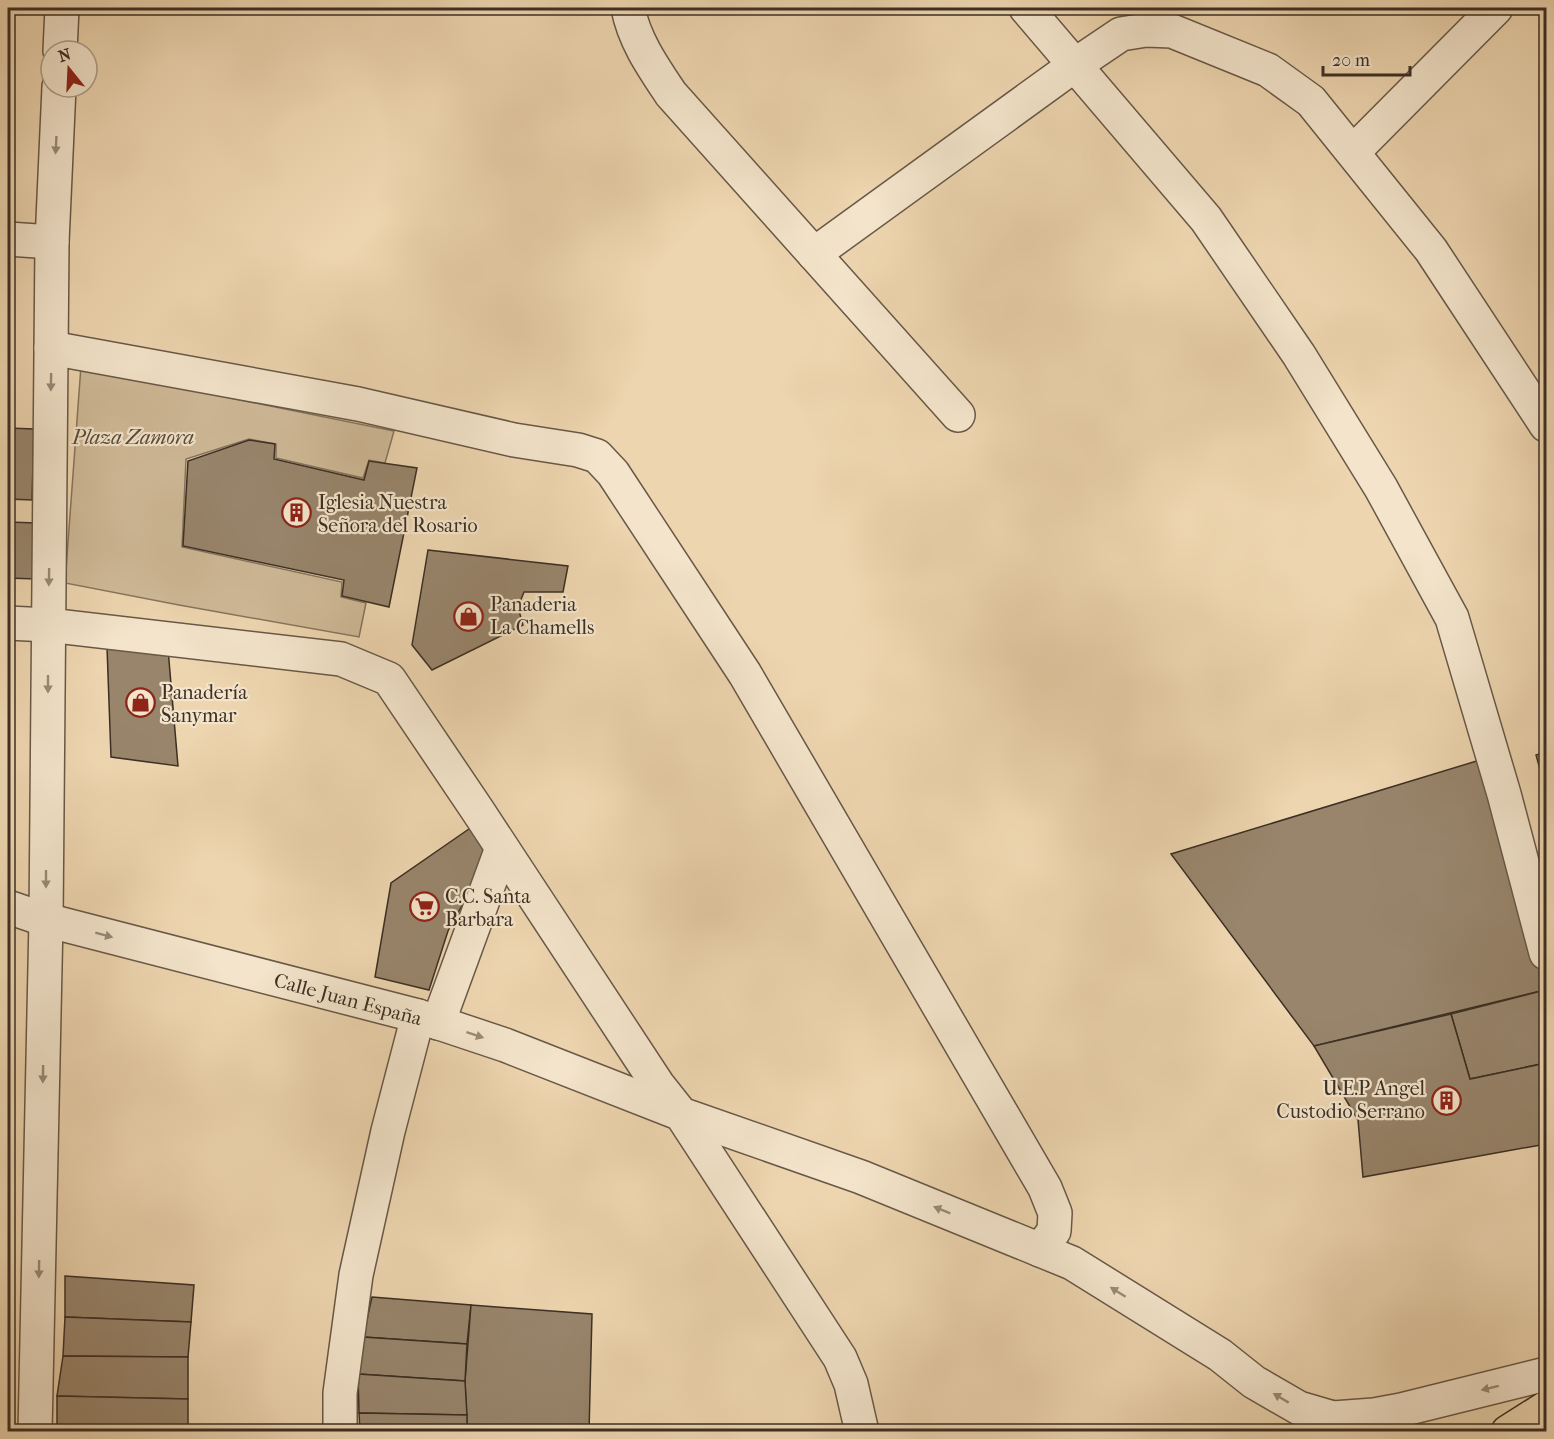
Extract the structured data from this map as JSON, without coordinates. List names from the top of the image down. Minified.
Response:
{"streets":{"street":["Calle Juan España"]},"parks":["Plaza Zamora"],"places":{"building":["Iglesia Nuestra Señora del Rosario","U.E.P Angel Custodio Serrano"],"shop":["Panaderia La Chamells","Panadería Sanymar"],"supermarket":["C.C. Santa Barbara"]},"scale_bar":"20 m","north":"top"}
